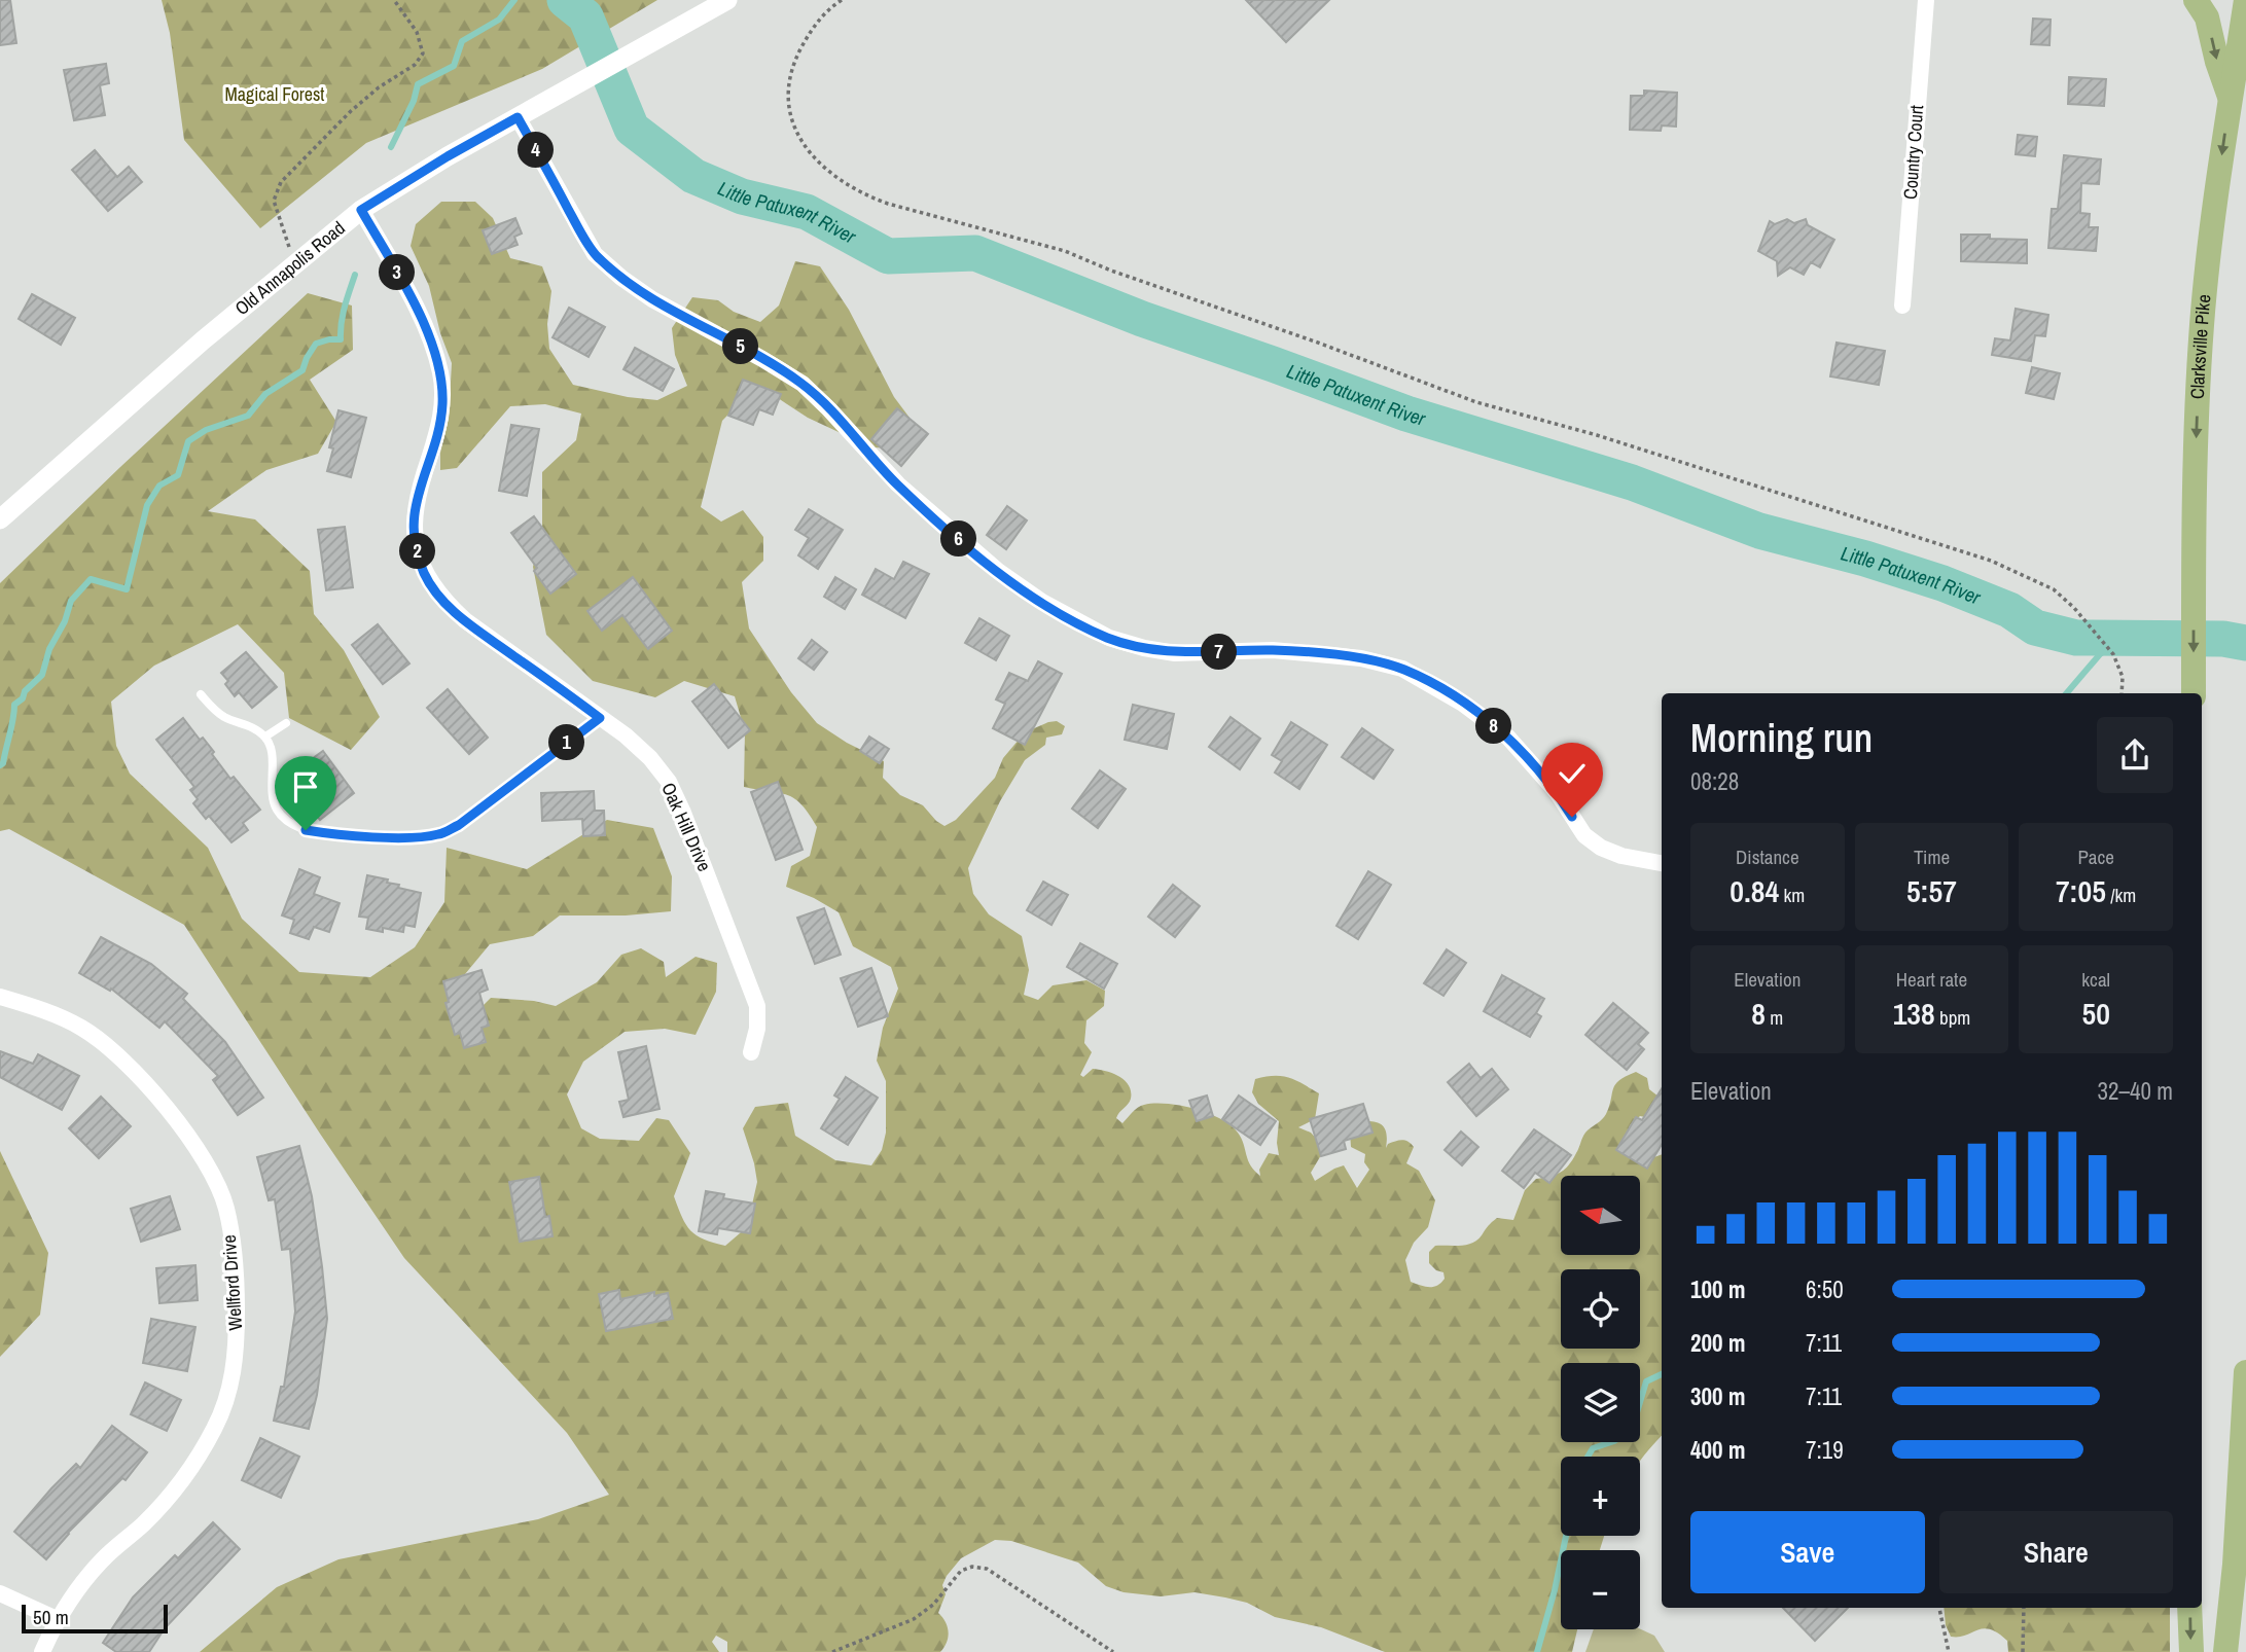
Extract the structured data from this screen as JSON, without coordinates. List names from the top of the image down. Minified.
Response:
{"streets":{"main road":["Clarksville Pike"],"street":["Country Court","Old Annapolis Road","Oak Hill Drive","Wellford Drive"]},"crossings":[["Old Annapolis Road","Oak Hill Drive"]],"one_way":["Clarksville Pike"],"water":["Little Patuxent River"],"parks":["Magical Forest"],"scale_bar":"50 m","north":"left","page":{"pins":["4","3","5","6","2","7","8","1"],"heading":["Morning run","08:28"],"stats":[["Distance","0.84 km"],["Time","5:57"],["Pace","7:05 /km"],["Elevation","8 m"],["Heart rate","138 bpm"],["kcal","50"]],"chart":["Elevation","32–40 m"],"map_buttons":["+","−"],"list":[{"name":"100 m","note":"6:50"},{"name":"200 m","note":"7:11"},{"name":"300 m","note":"7:11"},{"name":"400 m","note":"7:19"}],"buttons":["Save","Share"],"scale":"50 m"}}
